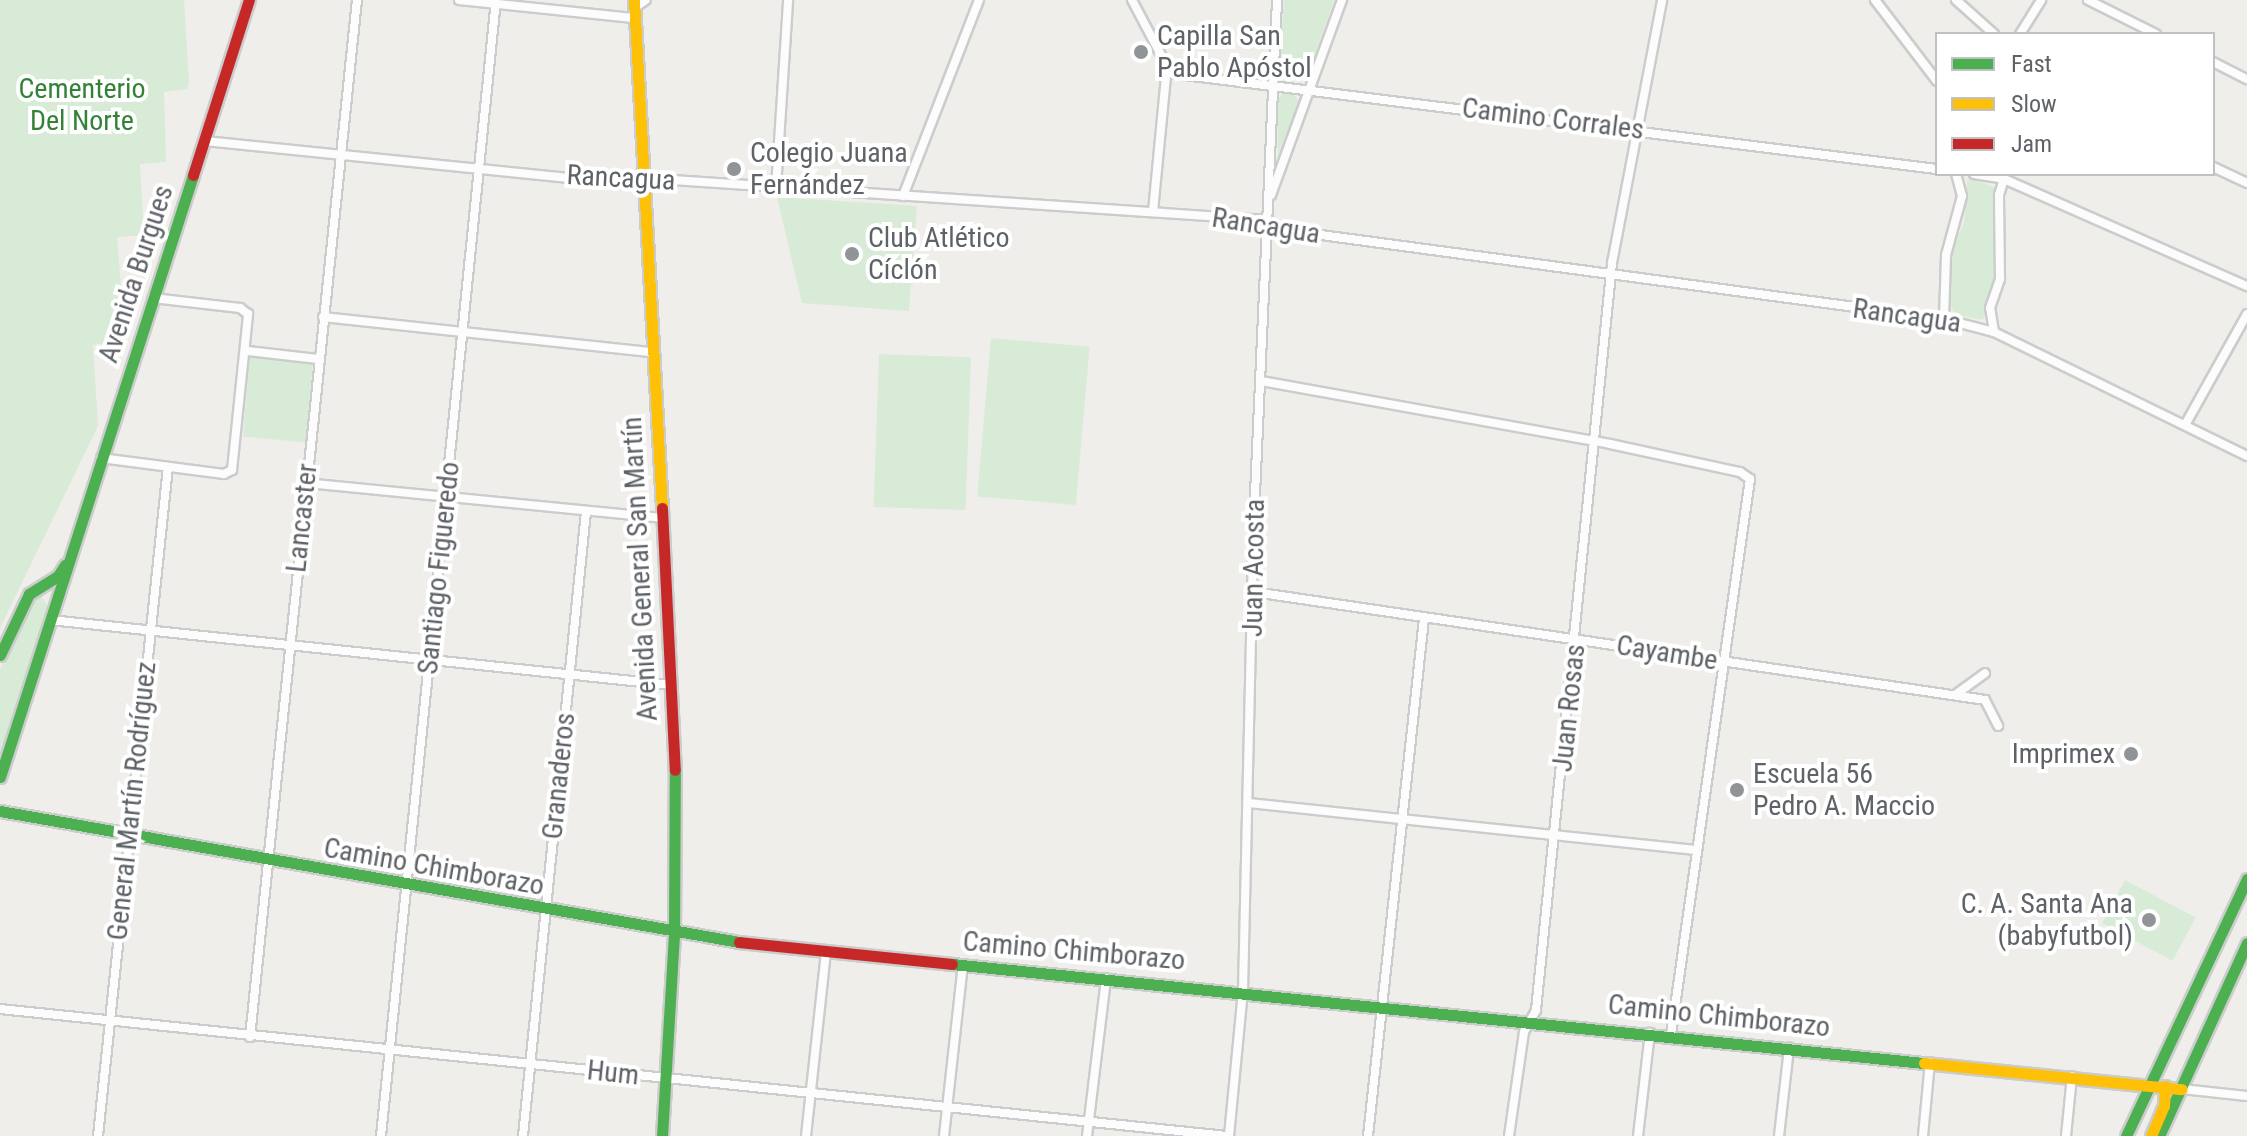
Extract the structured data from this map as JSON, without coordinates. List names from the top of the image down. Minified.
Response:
{"streets":{"street":["Camino Corrales","Rancagua","Avenida Burgues","Lancaster","Santiago Figueredo","Juan Acosta","Avenida General San Martín","Cayambe","Juan Rosas","Granaderos","General Martín Rodríguez","Camino Chimborazo","Hum"]},"crossings":[["Camino Corrales","Juan Acosta"],["Camino Corrales","Juan Rosas"],["Rancagua","Avenida Burgues"],["Rancagua","Lancaster"],["Rancagua","Santiago Figueredo"],["Rancagua","Juan Acosta"],["Rancagua","Avenida General San Martín"],["Rancagua","Juan Rosas"],["Lancaster","Camino Chimborazo"],["Lancaster","Hum"],["Santiago Figueredo","Camino Chimborazo"],["Santiago Figueredo","Hum"],["Juan Acosta","Cayambe"],["Juan Acosta","Camino Chimborazo"],["Juan Acosta","Hum"],["Avenida General San Martín","Camino Chimborazo"],["Avenida General San Martín","Hum"],["Cayambe","Juan Rosas"],["Juan Rosas","Camino Chimborazo"],["Granaderos","Camino Chimborazo"],["Granaderos","Hum"],["General Martín Rodríguez","Camino Chimborazo"],["General Martín Rodríguez","Hum"]],"parks":["Cementerio Del Norte"],"places":["Capilla San Pablo Apóstol","Colegio Juana Fernández","Club Atlético Cíclón","Imprimex","Escuela 56 Pedro A. Maccio","C. A. Santa Ana (babyfutbol)"],"legend":["Fast","Slow","Jam"]}
